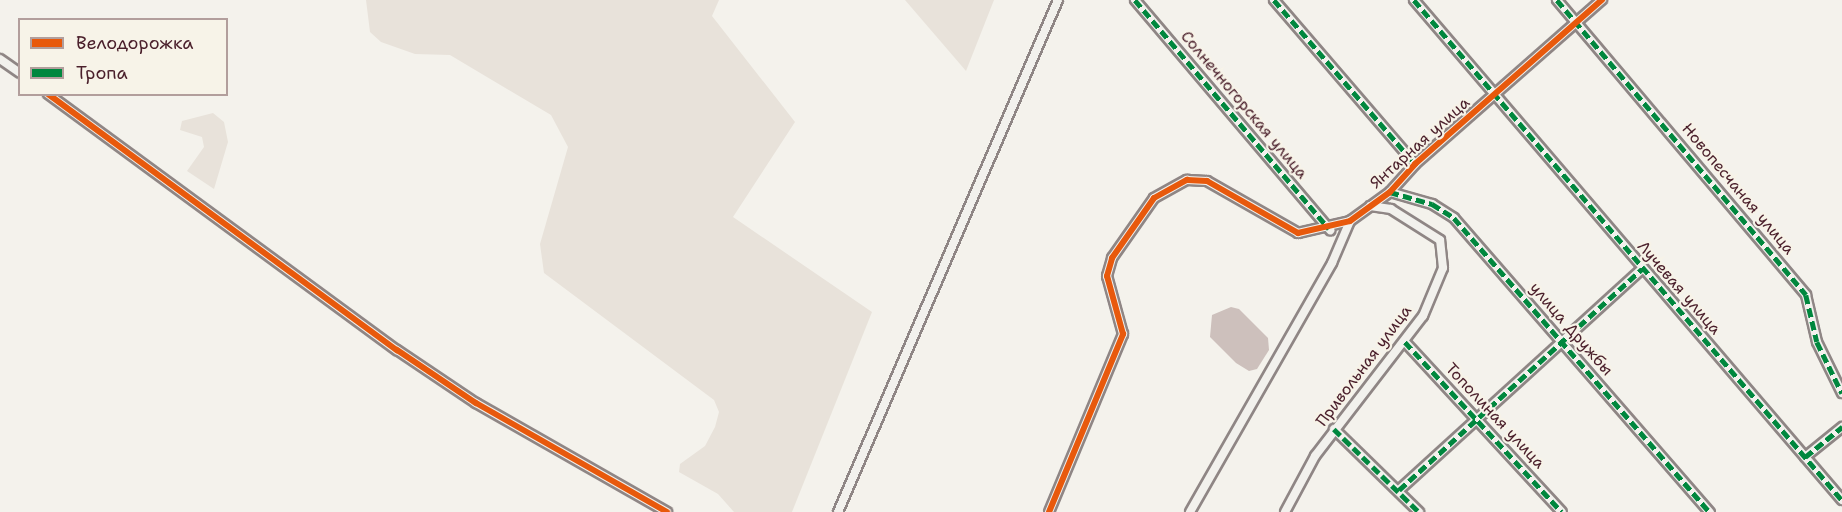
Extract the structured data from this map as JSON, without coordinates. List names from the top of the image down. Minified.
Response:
{"streets":{"street":["Солнечногорская улица","Янтарная улица","Новопесчаная улица","Лучевая улица","улица Дружбы","Привольная улица","Тополиная улица"]},"crossings":[["Солнечногорская улица","Янтарная улица"],["Янтарная улица","Новопесчаная улица"],["Янтарная улица","Лучевая улица"],["Янтарная улица","улица Дружбы"],["Янтарная улица","Привольная улица"],["Привольная улица","Тополиная улица"]],"legend":["Велодорожка","Тропа"]}
